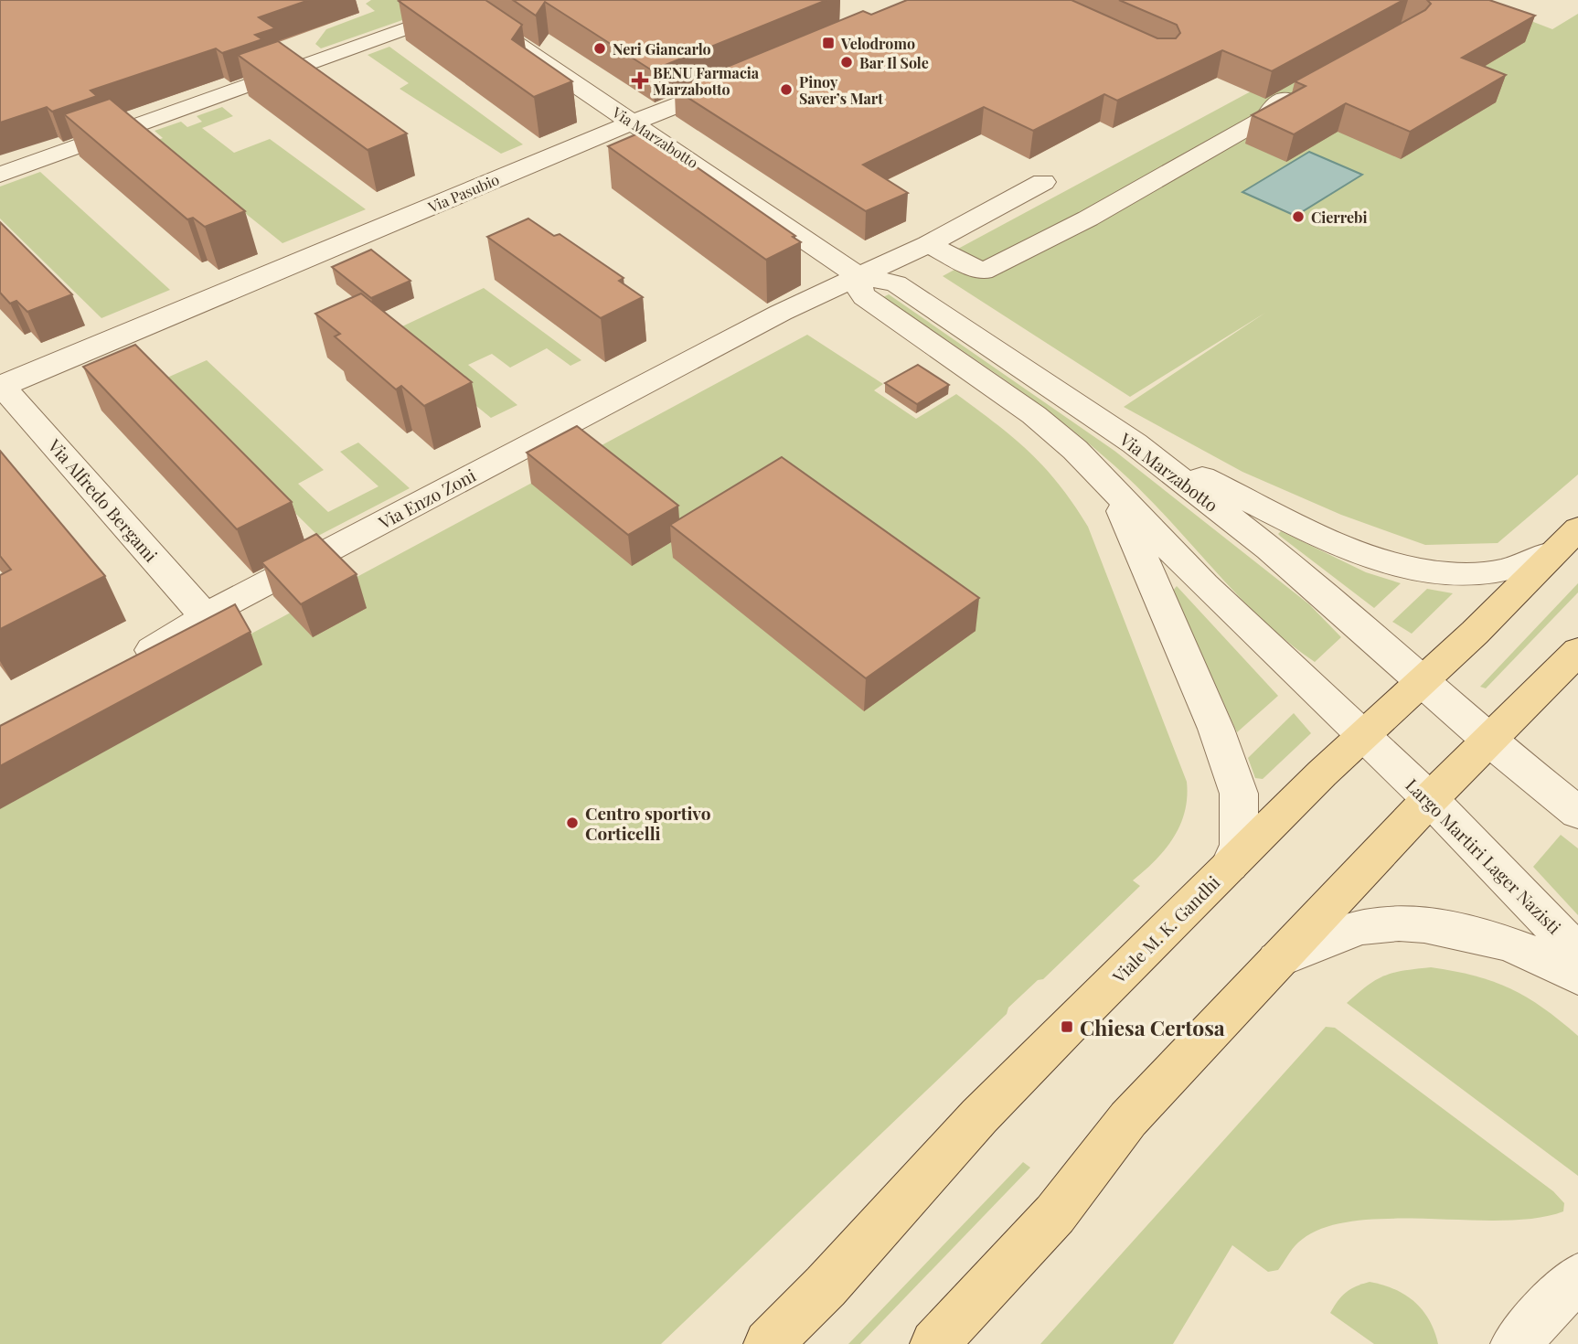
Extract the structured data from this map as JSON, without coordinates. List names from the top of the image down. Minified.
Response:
{"streets":{"main road":["Viale M. K. Gandhi"],"street":["Via Marzabotto","Via Pasubio","Via Enzo Zoni","Via Alfredo Bergami","Largo Martiri Lager Nazisti"]},"crossings":[["Via Marzabotto","Via Pasubio"],["Via Marzabotto","Via Enzo Zoni"],["Via Marzabotto","Viale M. K. Gandhi"],["Via Pasubio","Via Alfredo Bergami"],["Via Enzo Zoni","Via Alfredo Bergami"],["Largo Martiri Lager Nazisti","Viale M. K. Gandhi"]],"places":{"transit":["Velodromo","Chiesa Certosa"],"other":["Neri Giancarlo","Bar Il Sole","Pinoy Saver’s Mart","Cierrebi","Centro sportivo Corticelli"],"health":["BENU Farmacia Marzabotto"]}}
